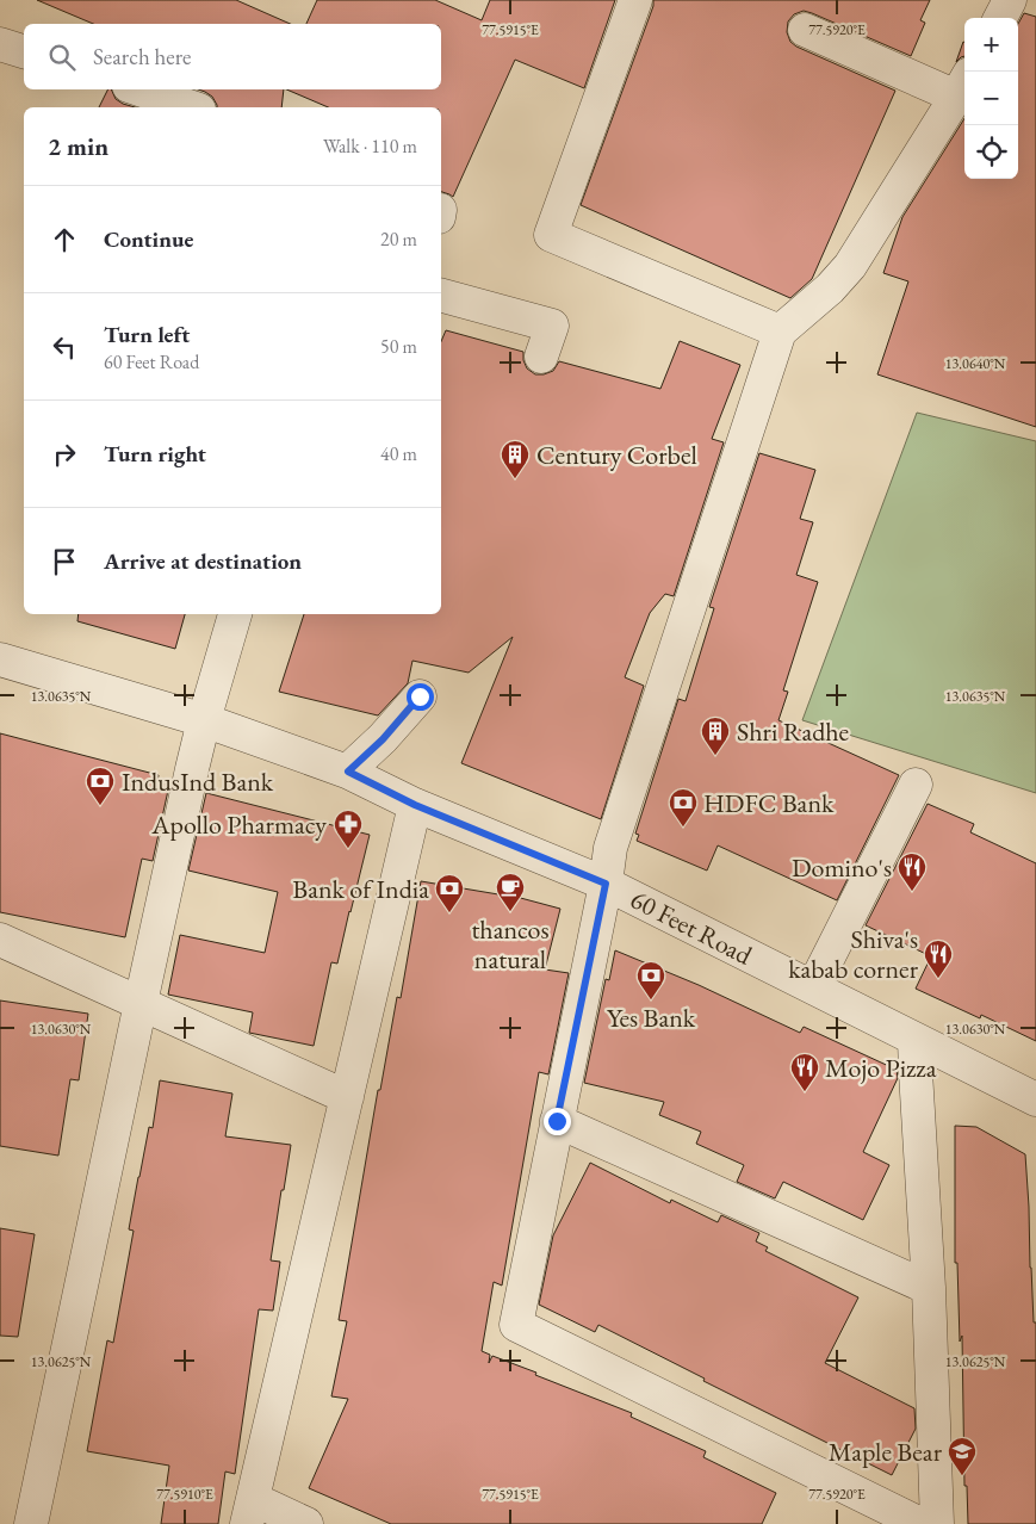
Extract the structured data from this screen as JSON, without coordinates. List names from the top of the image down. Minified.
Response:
{"streets":{"street":["60 Feet Road"]},"places":{"building":["Century Corbel","Shri Radhe"],"bank":["IndusInd Bank","HDFC Bank","Bank of India","Yes Bank"],"pharmacy":["Apollo Pharmacy"],"restaurant":["Domino's","Shiva's kabab corner","Mojo Pizza"],"cafe":["thancos natural"],"school or university":["Maple Bear"]},"page":{"map_buttons":["+","−"],"search":"Search here","heading":["2 min","Walk · 110 m"],"list":[["Continue","20 m"],["Turn left","60 Feet Road","50 m"],["Turn right","40 m"],"Arrive at destination"]},"coordinates":["77.5915°E","77.5920°E","13.0640°N","13.0635°N","13.0630°N","13.0625°N","77.5910°E"]}
